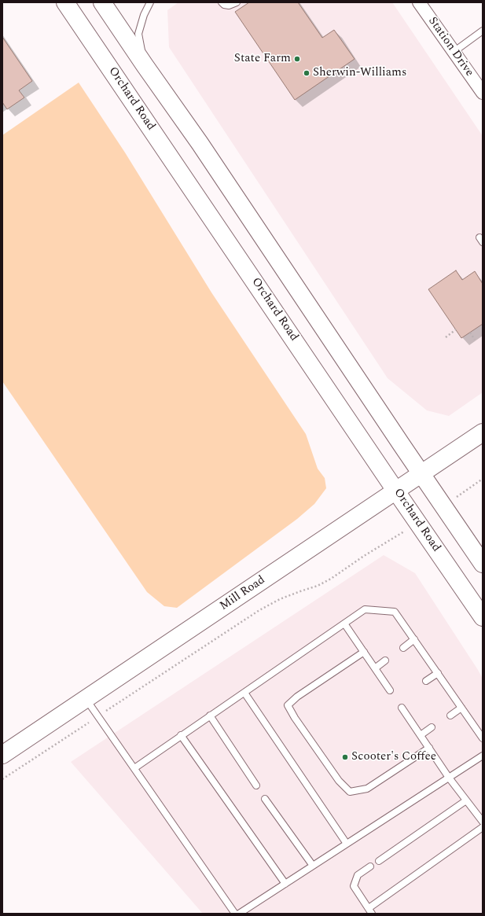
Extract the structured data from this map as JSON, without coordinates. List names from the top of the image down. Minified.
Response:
{"streets":{"main road":["Orchard Road","Mill Road"],"street":["Station Drive"]},"crossings":[["Orchard Road","Mill Road"]],"places":["State Farm","Sherwin-Williams","Scooter's Coffee"]}
